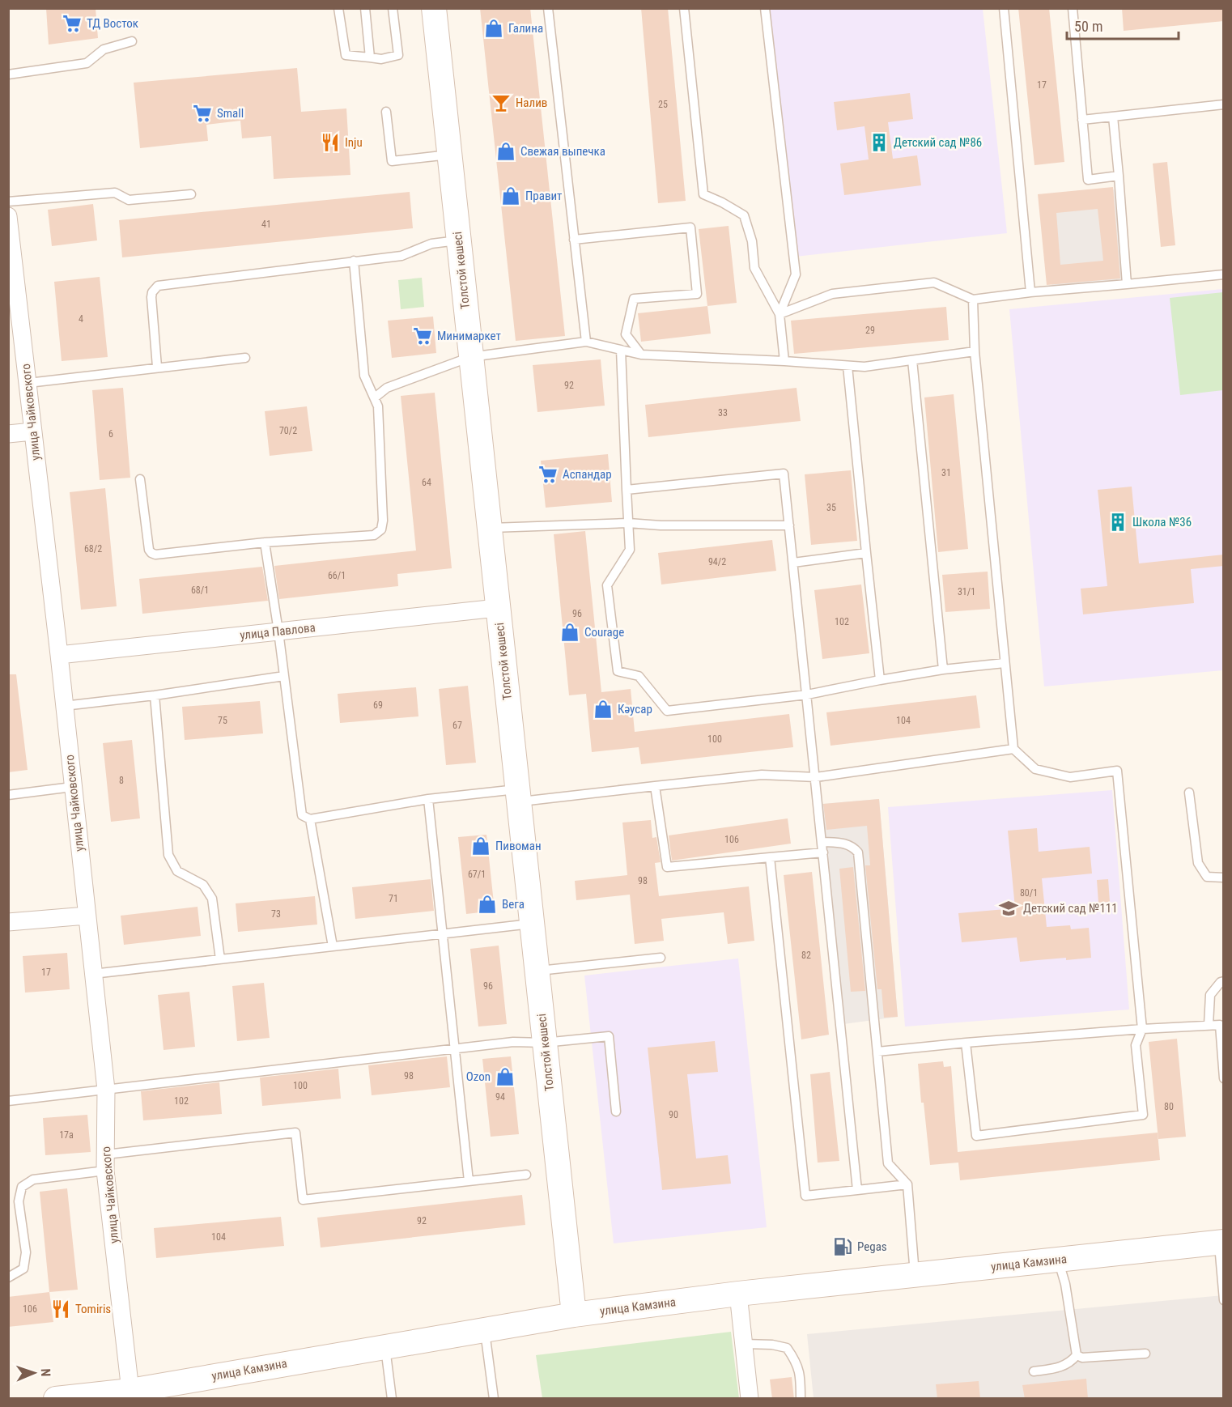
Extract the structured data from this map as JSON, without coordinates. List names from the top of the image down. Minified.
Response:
{"streets":{"main road":["Толстой көшесі","улица Камзина"],"street":["улица Чайковского","улица Павлова"]},"crossings":[["Толстой көшесі","улица Павлова"],["Толстой көшесі","улица Камзина"],["улица Чайковского","улица Павлова"],["улица Чайковского","улица Камзина"]],"places":{"supermarket":["ТД Восток","Small","Минимаркет","Аспандар"],"shop":["Галина","Свежая выпечка","Правит","Courage","Кәусар","Пивоман","Вега","Ozon"],"bar":["Налив"],"restaurant":["Inju","Tomiris"],"building":["Детский сад №86","Школа №36"],"school or university":["Детский сад №111"],"fuel station":["Pegas"]},"house_numbers":["17","25","41","4","29","92","33","70/2","6","31","64","35","68/2","94/2","66/1","68/1","31/1","96","102","69","75","104","67","100","8","106","67/1","98","80/1","71","73","82","17","96","98","100","94","102","80","90","17а","92","104","106"],"scale_bar":"50 m","north":"right"}
